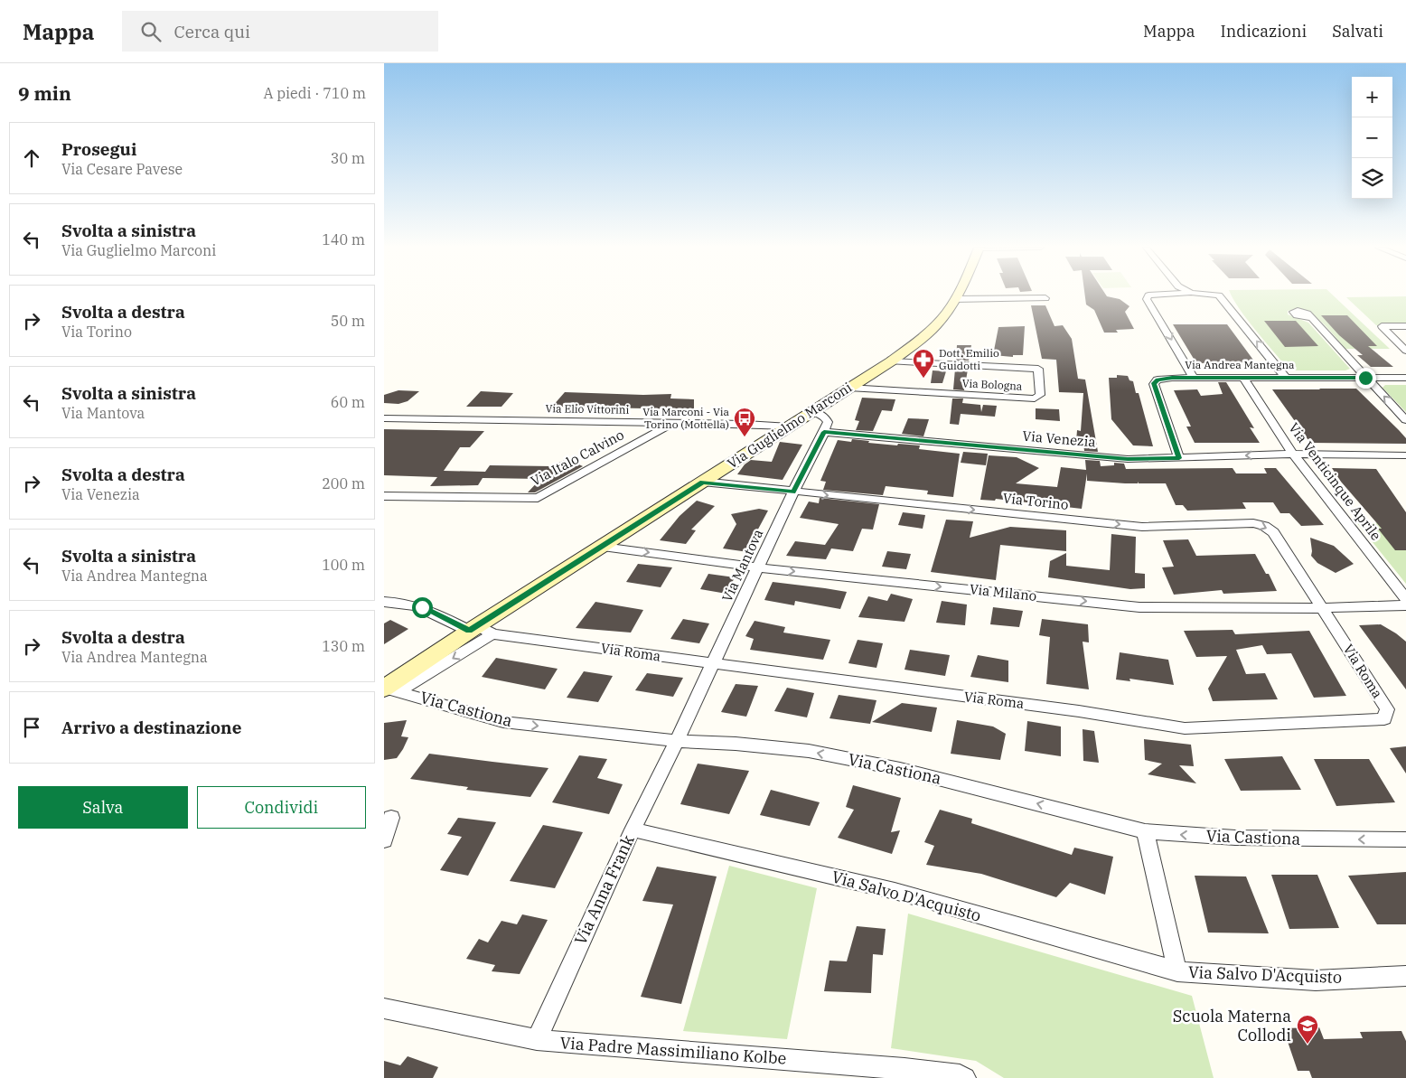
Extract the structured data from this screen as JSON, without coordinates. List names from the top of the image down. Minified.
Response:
{"streets":{"main road":["Via Guglielmo Marconi"],"street":["Via Andrea Mantegna","Via Bologna","Via Elio Vittorini","Via Venezia","Via Italo Calvino","Via Venticinque Aprile","Via Torino","Via Mantova","Via Milano","Via Roma","Via Castiona","Via Anna Frank","Via Salvo D'Acquisto","Via Padre Massimiliano Kolbe"]},"crossings":[["Via Andrea Mantegna","Via Venezia"],["Via Andrea Mantegna","Via Venticinque Aprile"],["Via Bologna","Via Guglielmo Marconi"],["Via Elio Vittorini","Via Guglielmo Marconi"],["Via Elio Vittorini","Via Italo Calvino"],["Via Guglielmo Marconi","Via Torino"],["Via Guglielmo Marconi","Via Milano"],["Via Guglielmo Marconi","Via Roma"],["Via Guglielmo Marconi","Via Castiona"],["Via Venezia","Via Venticinque Aprile"],["Via Venezia","Via Mantova"],["Via Torino","Via Mantova"],["Via Torino","Via Milano"],["Via Torino","Via Roma"],["Via Mantova","Via Milano"],["Via Mantova","Via Roma"],["Via Mantova","Via Castiona"],["Via Mantova","Via Anna Frank"],["Via Milano","Via Roma"],["Via Castiona","Via Anna Frank"],["Via Castiona","Via Salvo D'Acquisto"],["Via Anna Frank","Via Salvo D'Acquisto"],["Via Anna Frank","Via Padre Massimiliano Kolbe"]],"one_way":["Via Torino","Via Milano"],"places":{"pharmacy":["Dott. Emilio Guidotti"],"bus stop":["Via Marconi - Via Torino (Mottella)"],"school or university":["Scuola Materna Collodi"]},"page":{"header":"Mappa","search":"Cerca qui","nav":["Mappa","Indicazioni","Salvati"],"heading":["9 min","A piedi · 710 m"],"map_buttons":["+","−"],"list":[["Prosegui","Via Cesare Pavese","30 m"],["Svolta a sinistra","Via Guglielmo Marconi","140 m"],["Svolta a destra","Via Torino","50 m"],["Svolta a sinistra","Via Mantova","60 m"],["Svolta a destra","Via Venezia","200 m"],["Svolta a sinistra","Via Andrea Mantegna","100 m"],["Svolta a destra","Via Andrea Mantegna","130 m"],"Arrivo a destinazione"],"buttons":["Salva","Condividi"]}}
